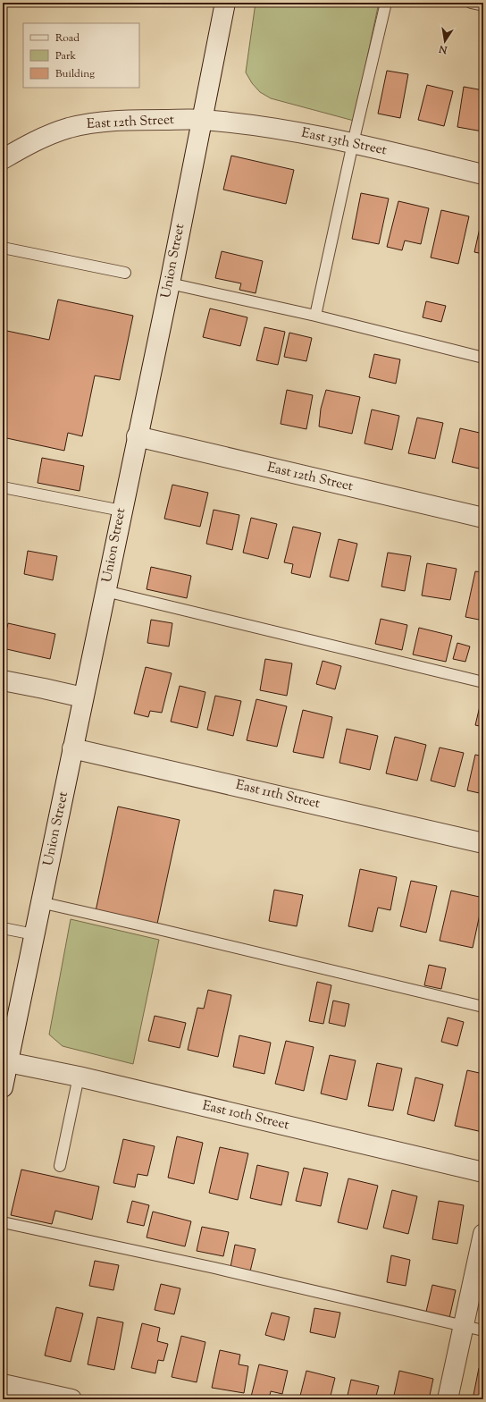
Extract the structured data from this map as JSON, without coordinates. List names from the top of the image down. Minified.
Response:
{"streets":{"street":["East 12th Street","East 13th Street","Union Street","East 11th Street","East 10th Street"]},"crossings":[["East 12th Street","East 13th Street"],["East 12th Street","Union Street"],["East 13th Street","Union Street"],["Union Street","East 11th Street"],["Union Street","East 10th Street"]],"legend":["Road","Park","Building"],"north":"bottom"}
